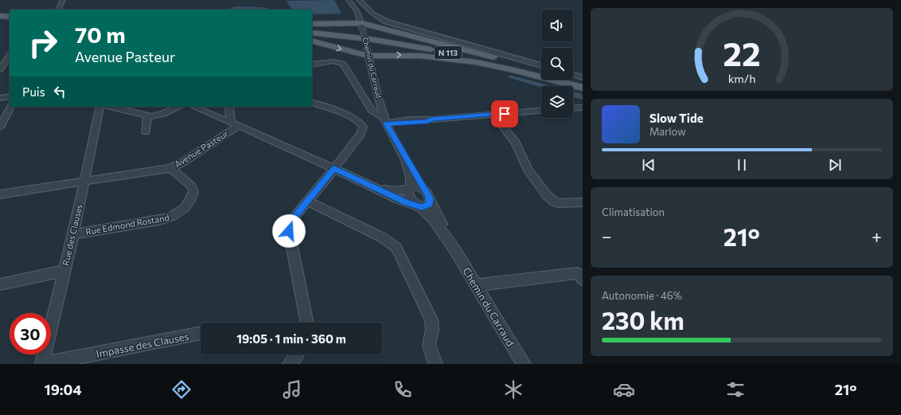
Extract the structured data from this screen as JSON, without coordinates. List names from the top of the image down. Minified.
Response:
{"streets":{"main road":["N 113"],"street":["Chemin du Carraud","Avenue Pasteur","Rue Edmond Rostand","Rue des Clauses","Impasse des Clauses"]},"crossings":[["Avenue Pasteur","Rue Edmond Rostand"],["Avenue Pasteur","Rue des Clauses"],["Rue Edmond Rostand","Rue des Clauses"],["Rue des Clauses","Impasse des Clauses"]],"page":{"turn":["70 m","Avenue Pasteur"],"then":"Puis","song":["Slow Tide","Marlow"],"tile":["Climatisation",["Autonomie · 46%","230 km"]],"heat":["−","21°","+"],"limit":"30","trip":"19:05 · 1 min · 360 m","tabs":["19:04","21°"],"gauge":["22","km/h"]}}
